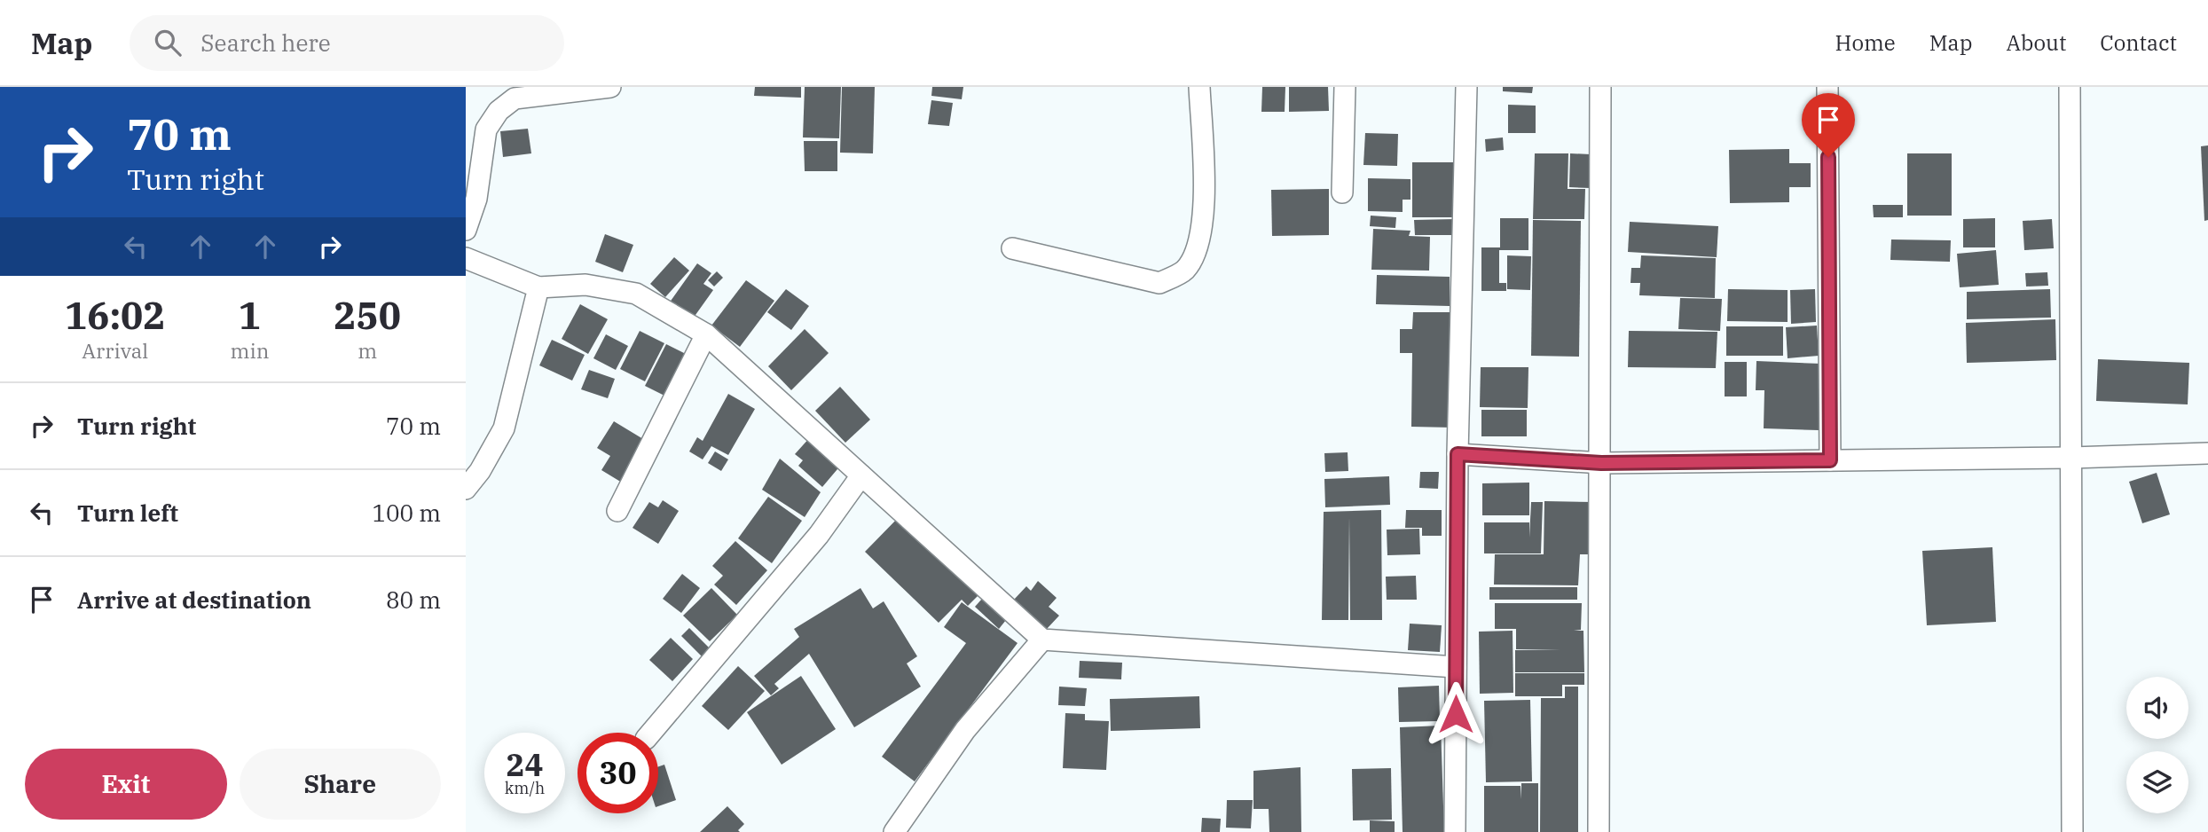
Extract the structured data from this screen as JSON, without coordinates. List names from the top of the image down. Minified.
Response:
{"page":{"header":"Map","search":"Search here","nav":["Home","Map","About","Contact"],"turn":["70 m","Turn right"],"eta":["16:02","Arrival","1","min","250","m"],"list":[{"name":"Turn right","value":"70 m"},{"name":"Turn left","value":"100 m"},{"name":"Arrive at destination","value":"80 m"}],"speed":"24 km/h","limit":"30","buttons":["Exit","Share"]}}
